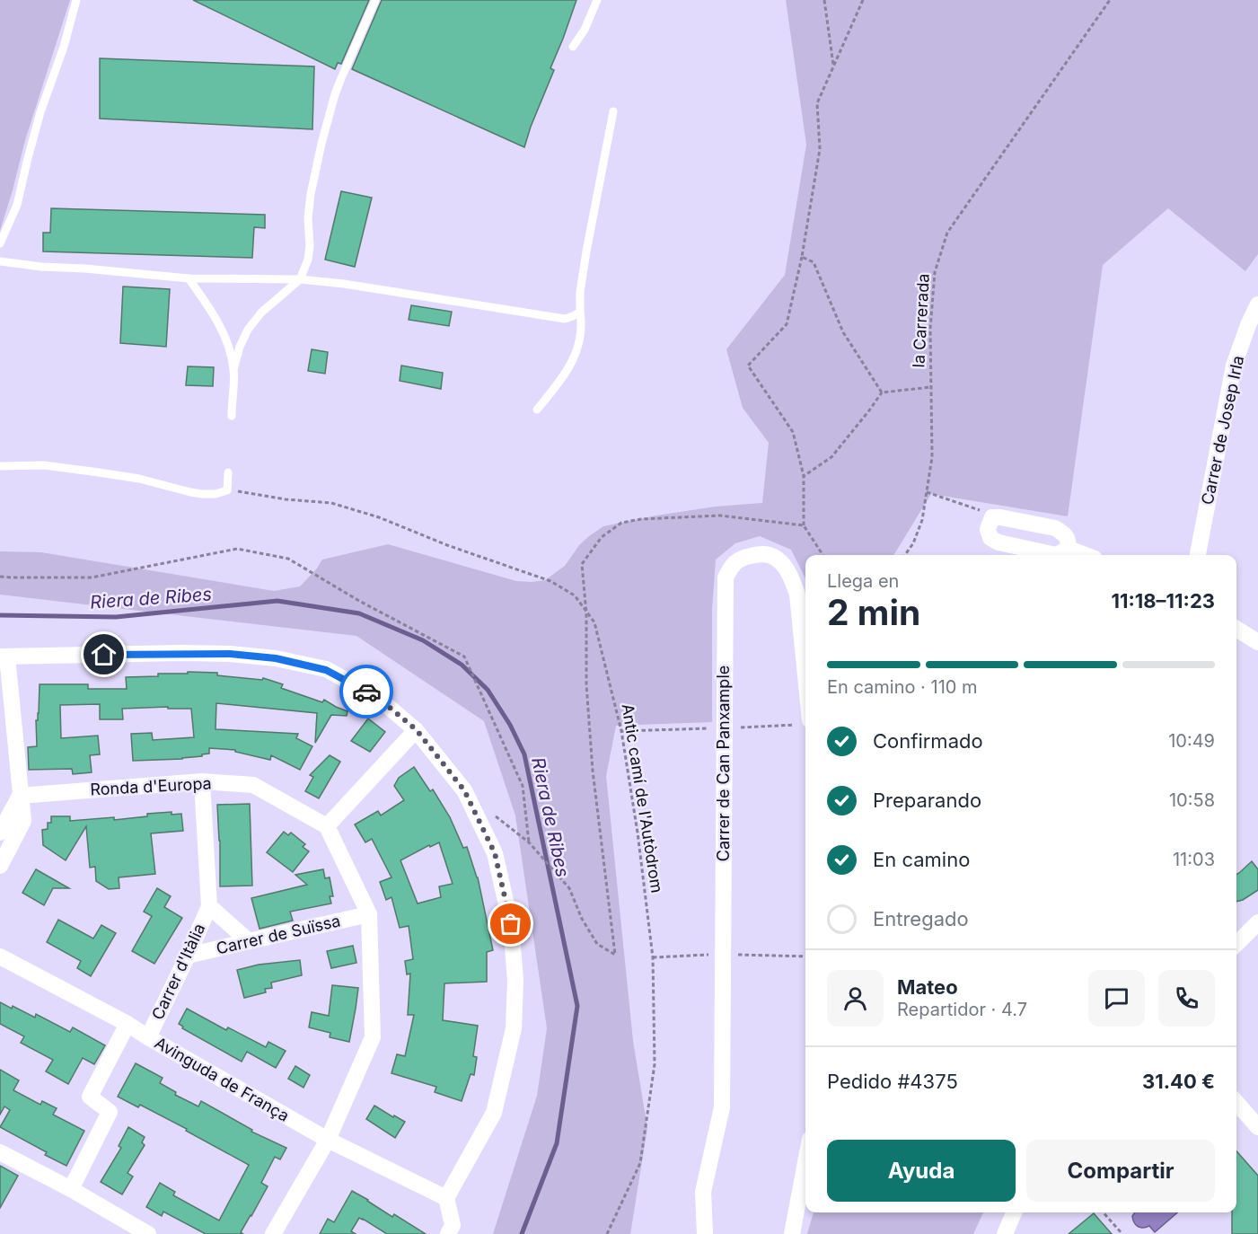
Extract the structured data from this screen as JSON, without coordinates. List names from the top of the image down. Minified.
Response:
{"streets":{"street":["Carrer de Josep Irla","Carrer de Can Panxample","Ronda d'Europa","Carrer de Suïssa","Carrer d'Itàlia","Avinguda de França"],"path":["la Carrerada","Antic camí de l'Autòdrom"]},"crossings":[["Carrer de Suïssa","Carrer d'Itàlia"],["Carrer d'Itàlia","Avinguda de França"]],"water":["Riera de Ribes"],"page":{"heading":["2 min","Llega en","11:18–11:23"],"panel":["Mateo","Repartidor · 4.7","Pedido #4375","31.40 €"],"bar":"En camino · 110 m","list":[["Confirmado","10:49"],["Preparando","10:58"],["En camino","11:03"],"Entregado"],"buttons":["Ayuda","Compartir"]}}
